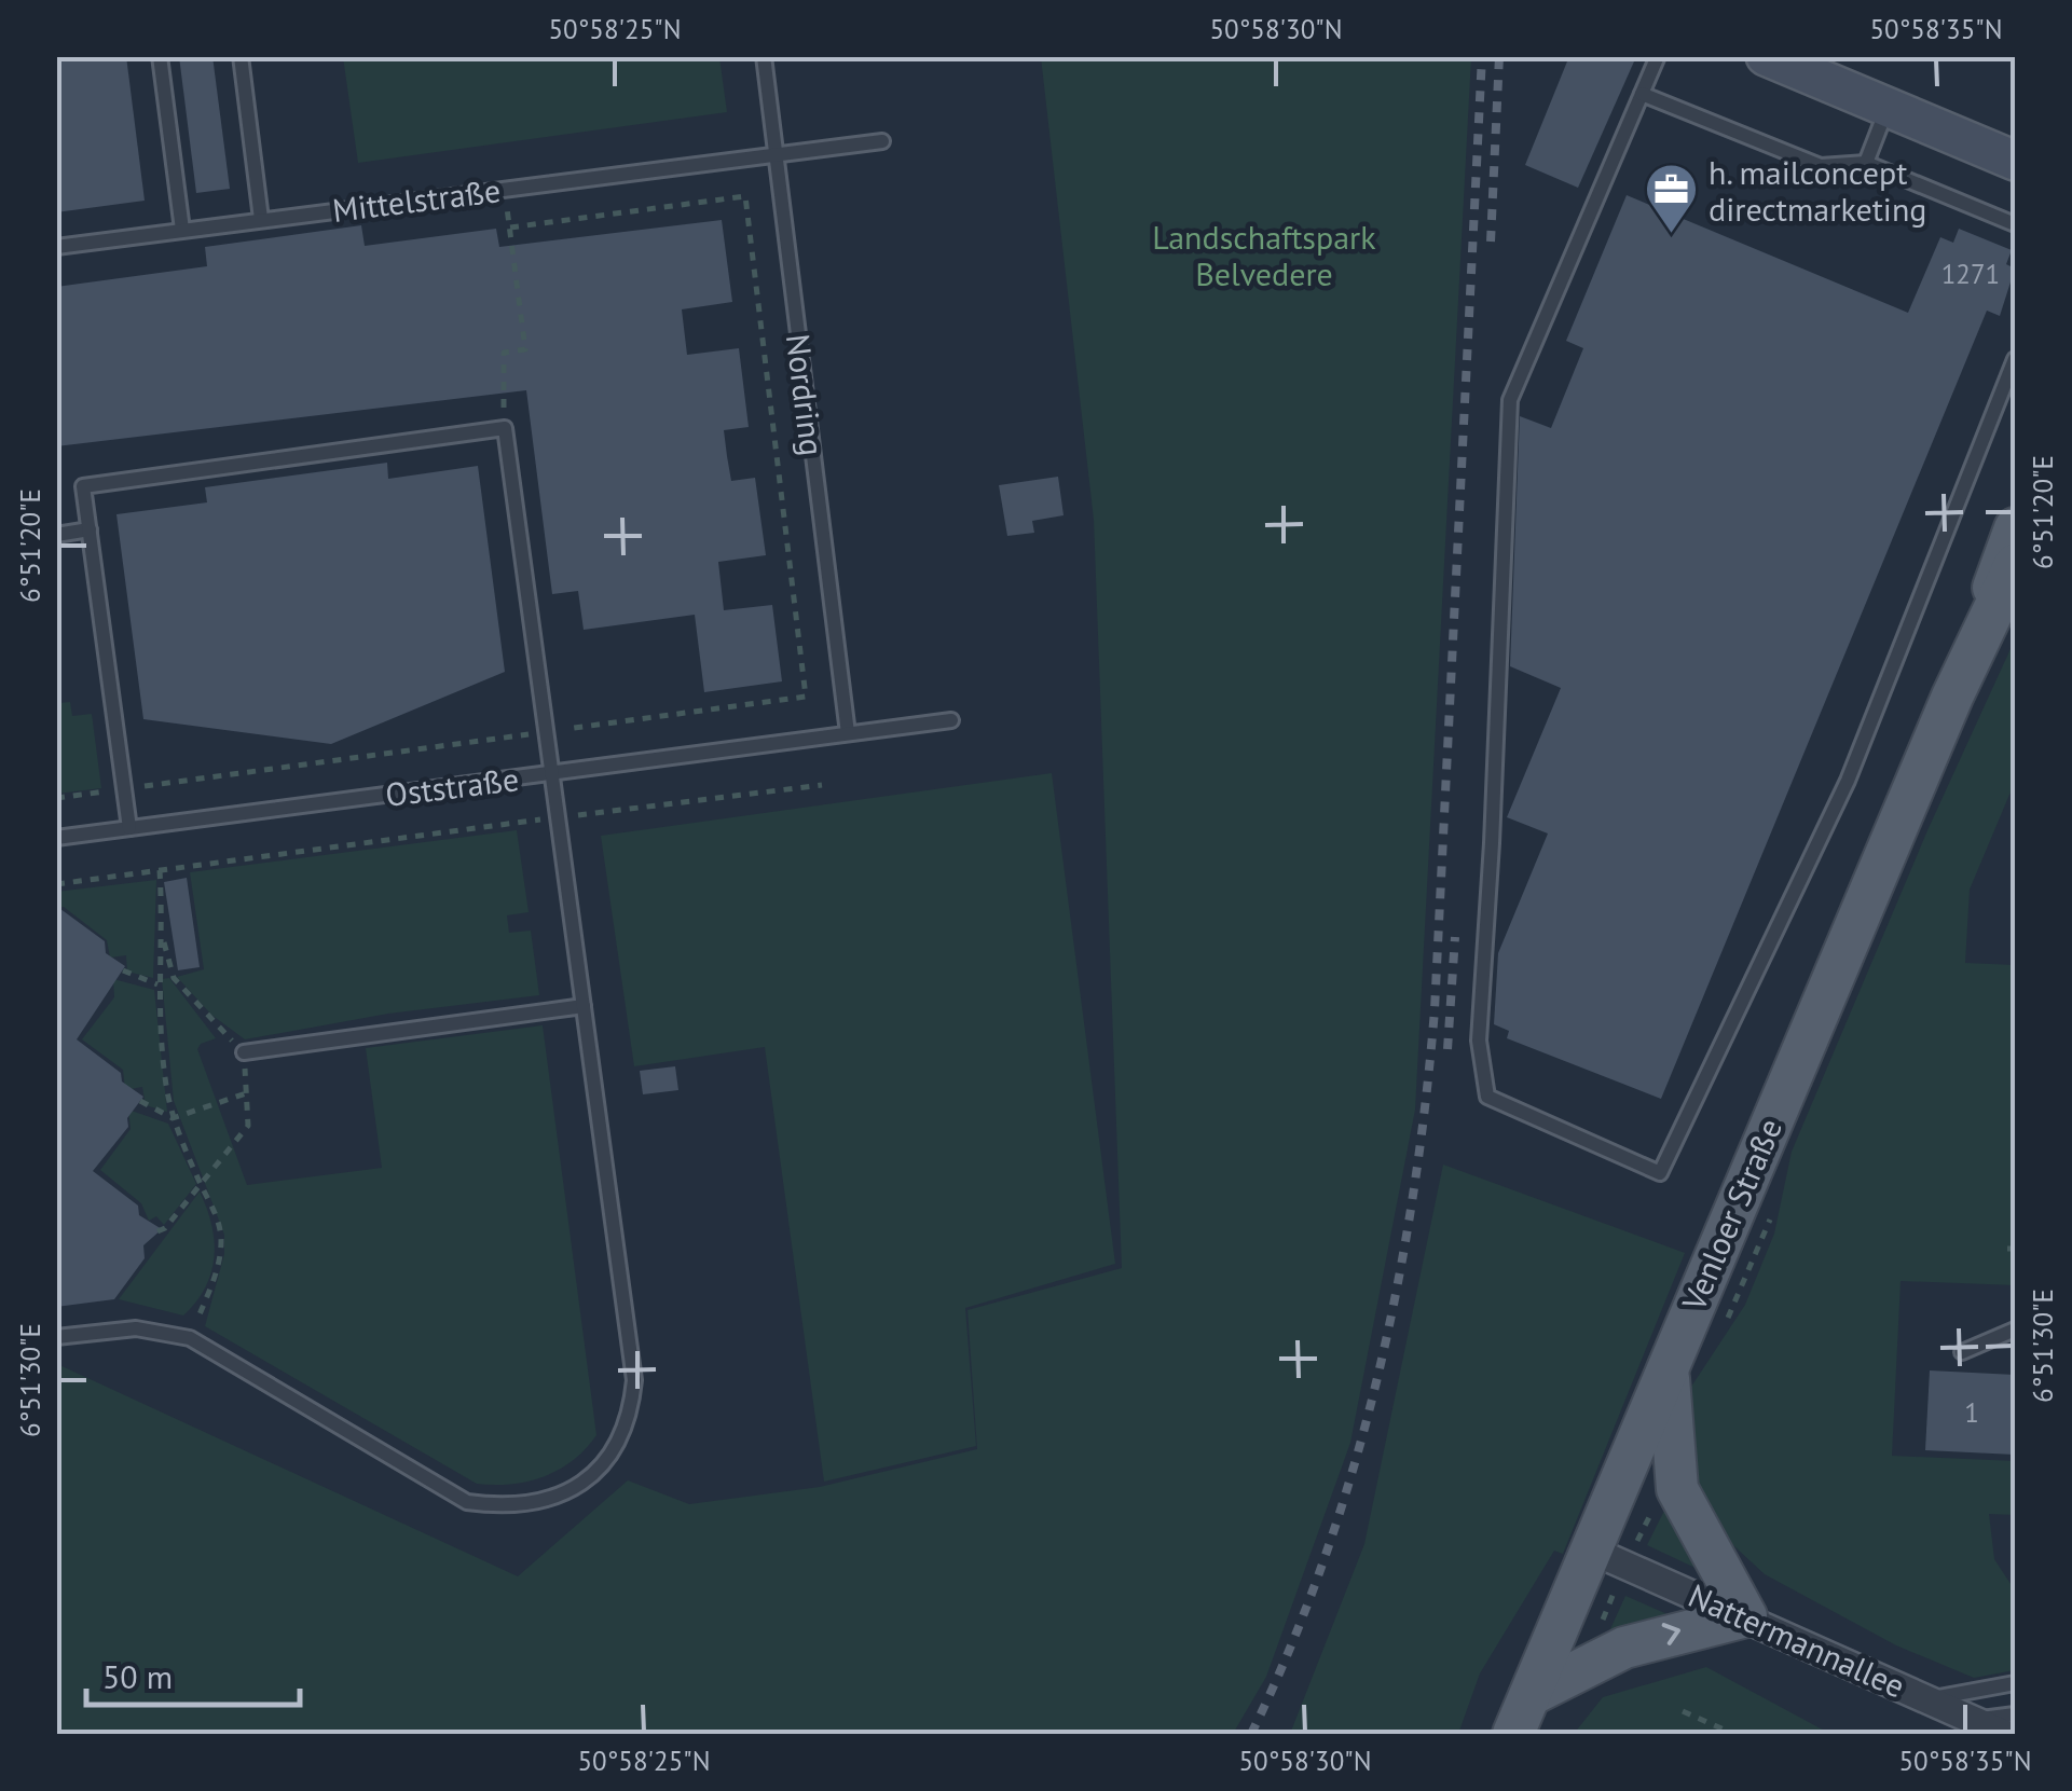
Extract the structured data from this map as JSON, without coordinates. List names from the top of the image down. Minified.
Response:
{"streets":{"main road":["Venloer Straße"],"street":["Nattermannallee"],"lane":["Mittelstraße","Nordring","Oststraße"]},"crossings":[["Mittelstraße","Nordring"],["Nordring","Oststraße"],["Venloer Straße","Nattermannallee"]],"parks":["Landschaftspark Belvedere"],"places":{"office":["h. mailconcept directmarketing"]},"house_numbers":["1271","1"],"scale_bar":"50 m","coordinates":["50°58'25\"N","50°58'30\"N","50°58'35\"N","6°51'20\"E","6°51'30\"E"]}
